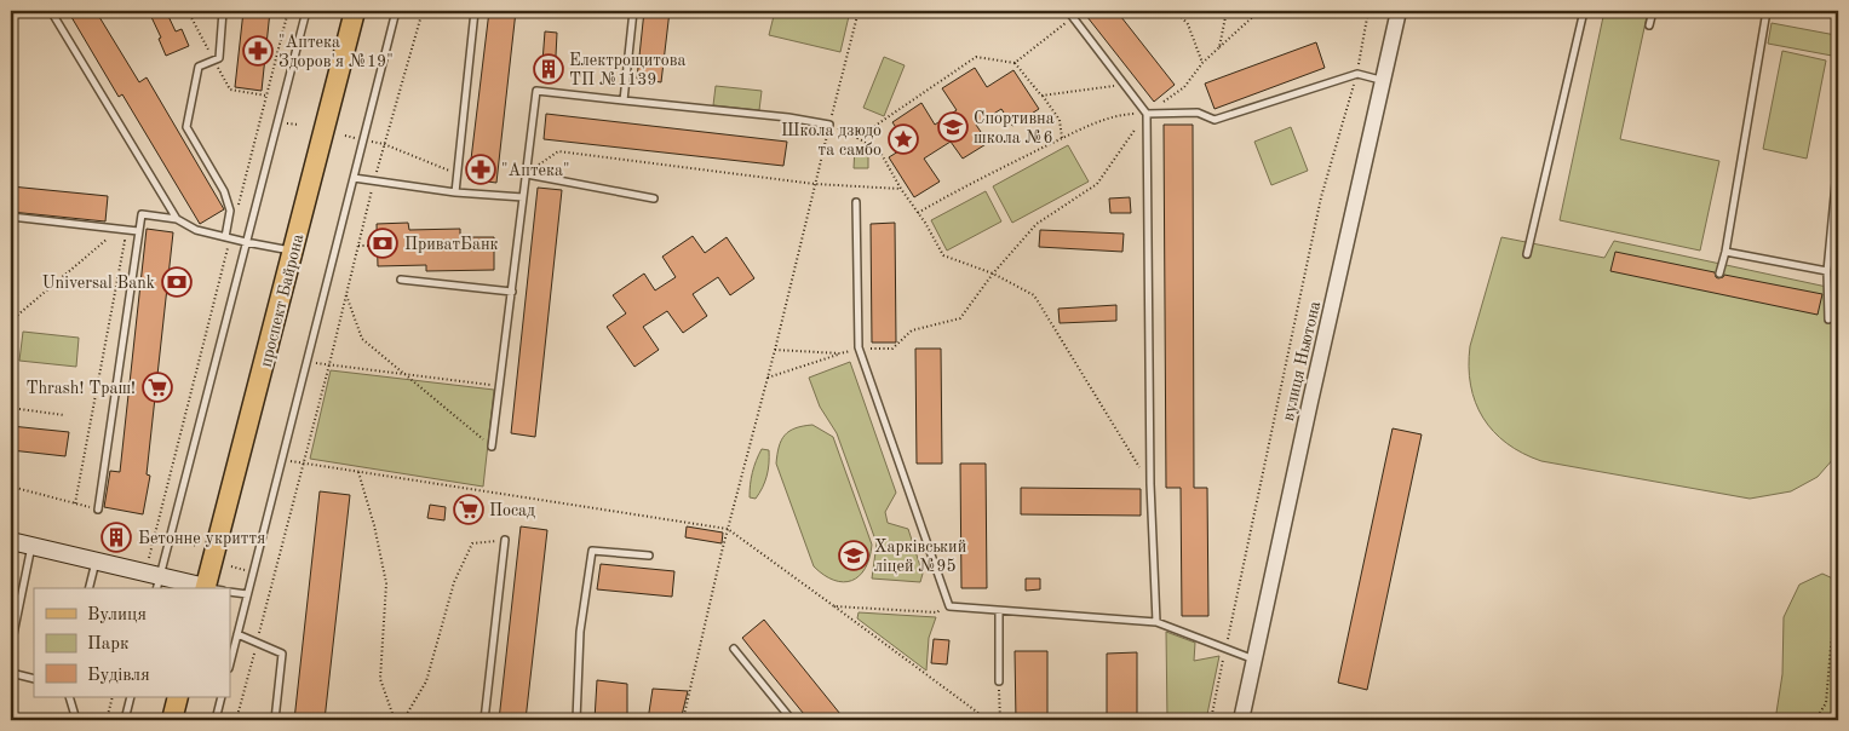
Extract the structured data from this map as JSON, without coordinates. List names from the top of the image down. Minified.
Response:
{"streets":{"main road":["проспект Байрона"],"street":["вулиця Ньютона"]},"places":{"pharmacy":["\"Аптека Здоров'я №19\"","\"Аптека\""],"building":["Електрощитова ТП №1139","Бетонне укриття"],"school or university":["Спортивна школа №6","Харківський ліцей №95"],"place":["Школа дзюдо та самбо"],"bank":["ПриватБанк","Universal Bank"],"supermarket":["Thrash! Траш!","Посад"]},"legend":["Вулиця","Парк","Будівля"]}
